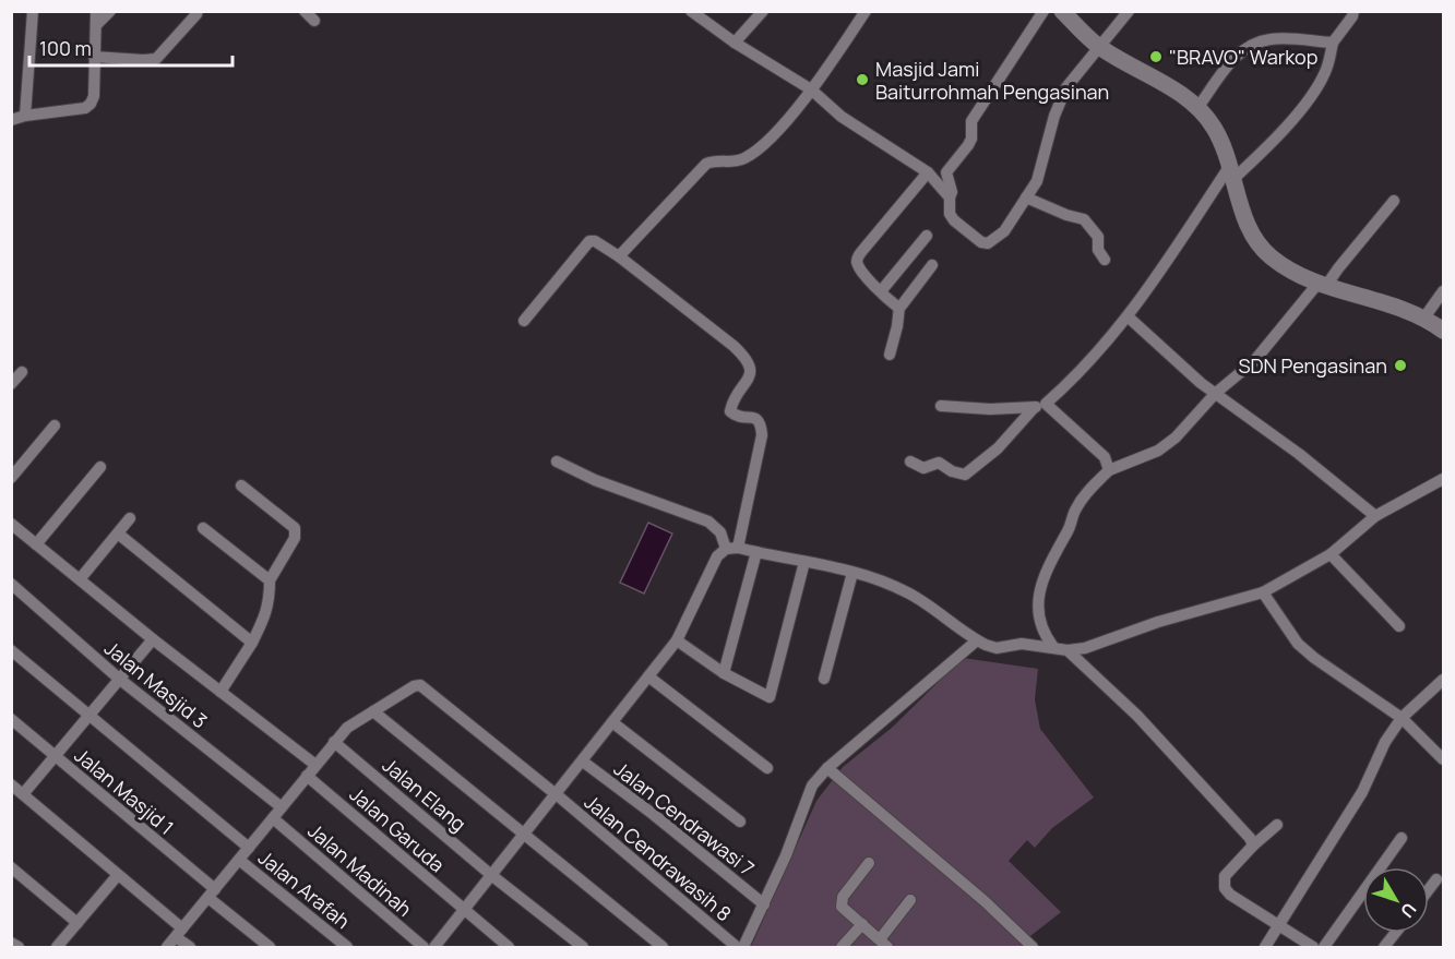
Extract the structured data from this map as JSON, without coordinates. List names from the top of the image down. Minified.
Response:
{"streets":{"street":["Jalan Masjid 3","Jalan Masjid 1","Jalan Elang","Jalan Cendrawasi 7","Jalan Garuda","Jalan Cendrawasih 8","Jalan Madinah","Jalan Arafah"]},"places":["\"BRAVO\" Warkop","Masjid Jami Baiturrohmah Pengasinan","SDN Pengasinan"],"scale_bar":"100 m","north":"bottom right"}
